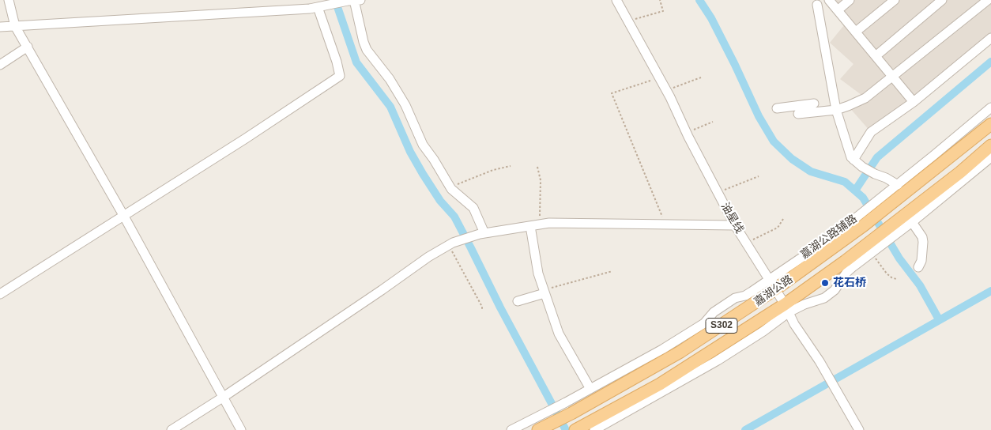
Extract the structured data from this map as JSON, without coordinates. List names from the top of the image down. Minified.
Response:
{"streets":{"main road":["嘉湖公路","S302"],"street":["油星线"]},"crossings":[["油星线","嘉湖公路"]],"places":["花石桥"]}
